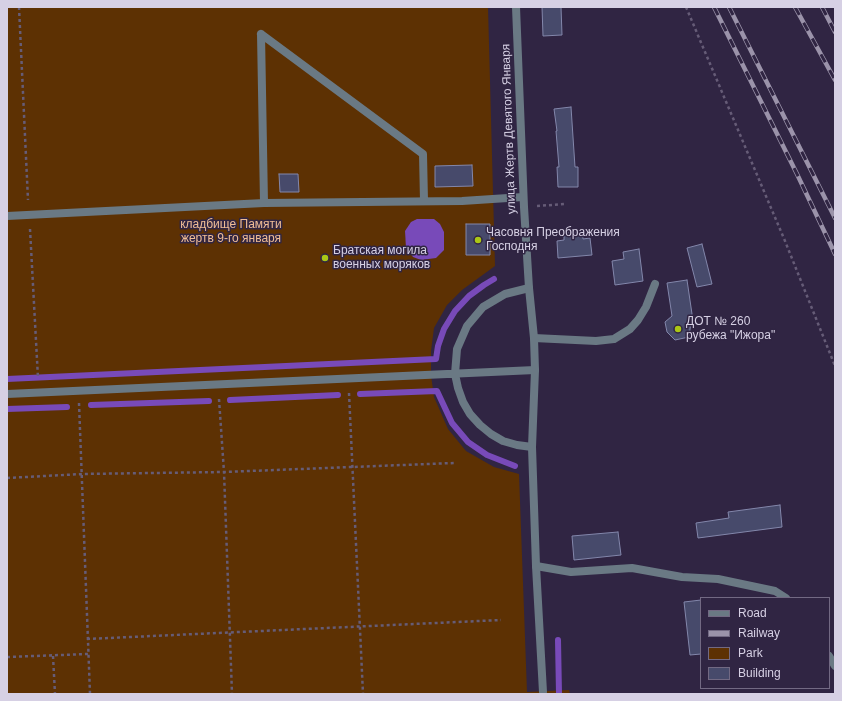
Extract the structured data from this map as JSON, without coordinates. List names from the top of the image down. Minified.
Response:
{"streets":{"street":["улица Жертв Девятого Января"]},"parks":["кладбище Памяти жертв 9-го января"],"places":["Часовня Преображения Господня","Братская могила военных моряков","ДОТ № 260 рубежа \"Ижора\""],"legend":["Road","Railway","Park","Building"]}
